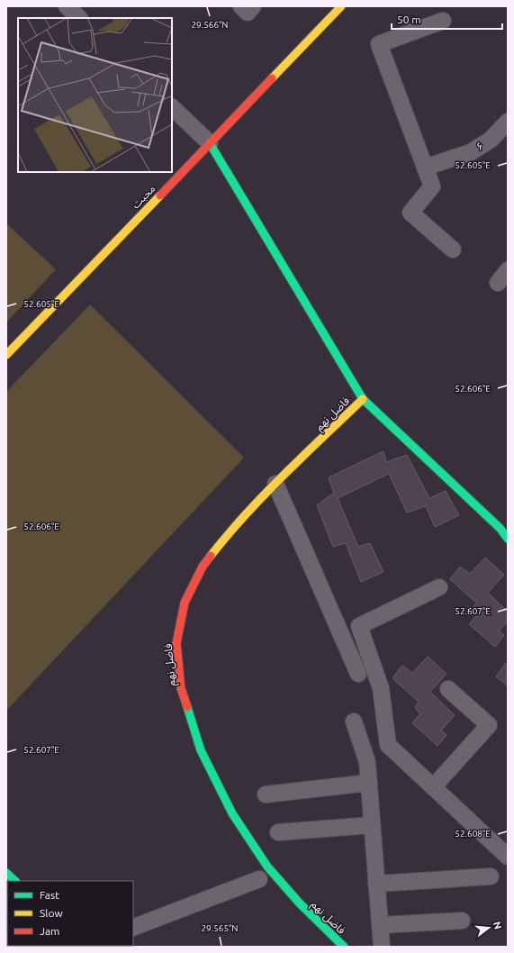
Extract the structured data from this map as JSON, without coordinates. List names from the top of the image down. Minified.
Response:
{"streets":{"street":["۶","محبت","فاضل نهم"]},"legend":["Fast","Slow","Jam"],"scale_bar":"50 m","north":"right","coordinates":["29.566°N","52.605°E","52.606°E","52.607°E","52.608°E","29.565°N"]}
